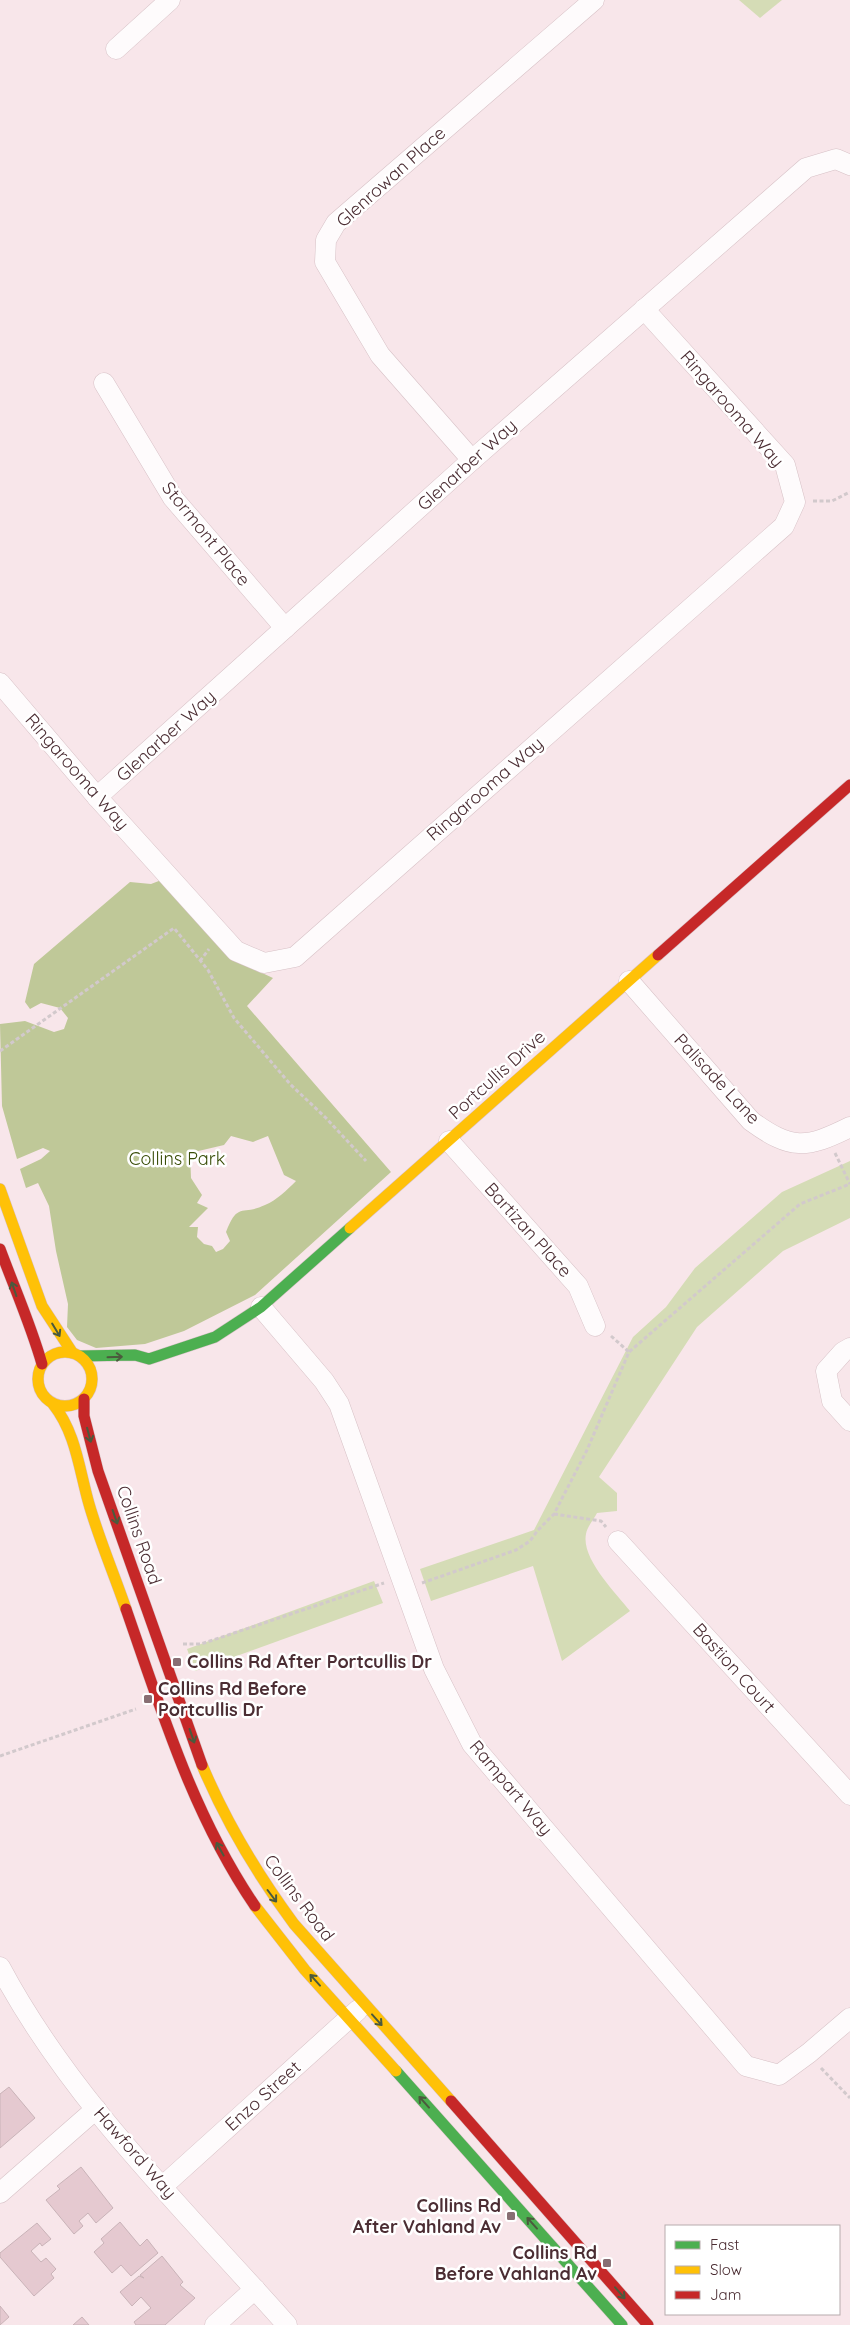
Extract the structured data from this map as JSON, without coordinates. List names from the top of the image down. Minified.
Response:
{"streets":{"main road":["Portcullis Drive","Collins Road"],"street":["Glenrowan Place","Ringarooma Way","Glenarber Way","Stormont Place","Palisade Lane","Bartizan Place","Bastion Court","Rampart Way","Enzo Street","Hawford Way"]},"crossings":[["Glenrowan Place","Glenarber Way"],["Ringarooma Way","Glenarber Way"],["Glenarber Way","Stormont Place"],["Portcullis Drive","Palisade Lane"],["Portcullis Drive","Bartizan Place"],["Portcullis Drive","Collins Road"],["Portcullis Drive","Rampart Way"],["Collins Road","Enzo Street"],["Enzo Street","Hawford Way"]],"parks":["Collins Park"],"places":{"transit":["Collins Rd After Portcullis Dr","Collins Rd Before Portcullis Dr","Collins Rd After Vahland Av","Collins Rd Before Vahland Av"]},"legend":["Fast","Slow","Jam"]}
